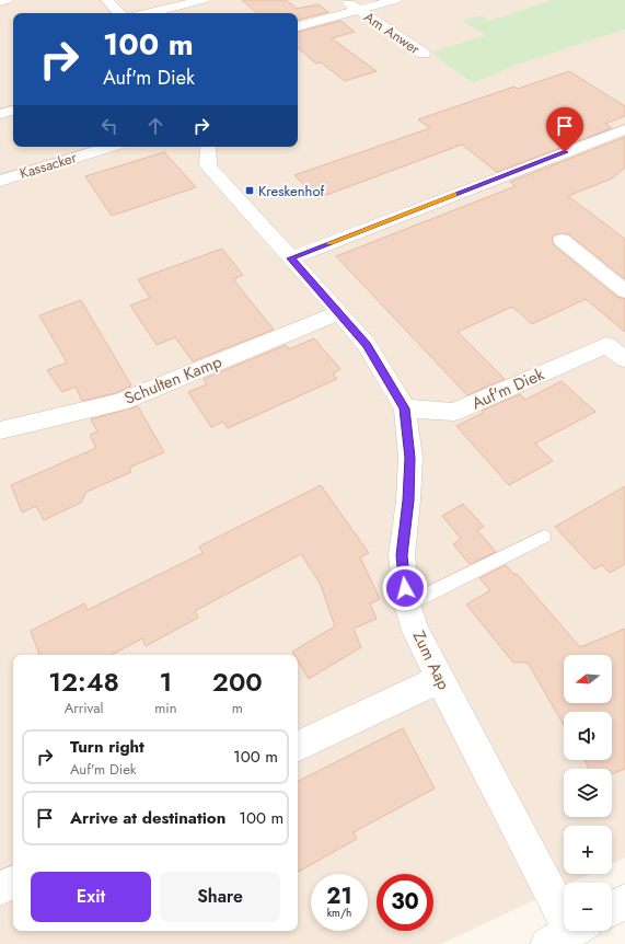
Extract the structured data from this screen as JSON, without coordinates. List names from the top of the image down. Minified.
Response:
{"streets":{"street":["Am Anwer","Kassacker","Schulten Kamp","Auf'm Diek","Zum Aap"]},"crossings":[["Schulten Kamp","Zum Aap"],["Auf'm Diek","Zum Aap"]],"places":{"transit":["Kreskenhof"]},"north":"left","page":{"turn":["100 m","Auf'm Diek"],"map_buttons":["+","−"],"eta":["12:48","Arrival","1","min","200","m"],"list":[{"name":"Turn right","note":"Auf'm Diek","value":"100 m"},{"name":"Arrive at destination","value":"100 m"}],"buttons":["Exit","Share"],"speed":"21 km/h","limit":"30"}}
